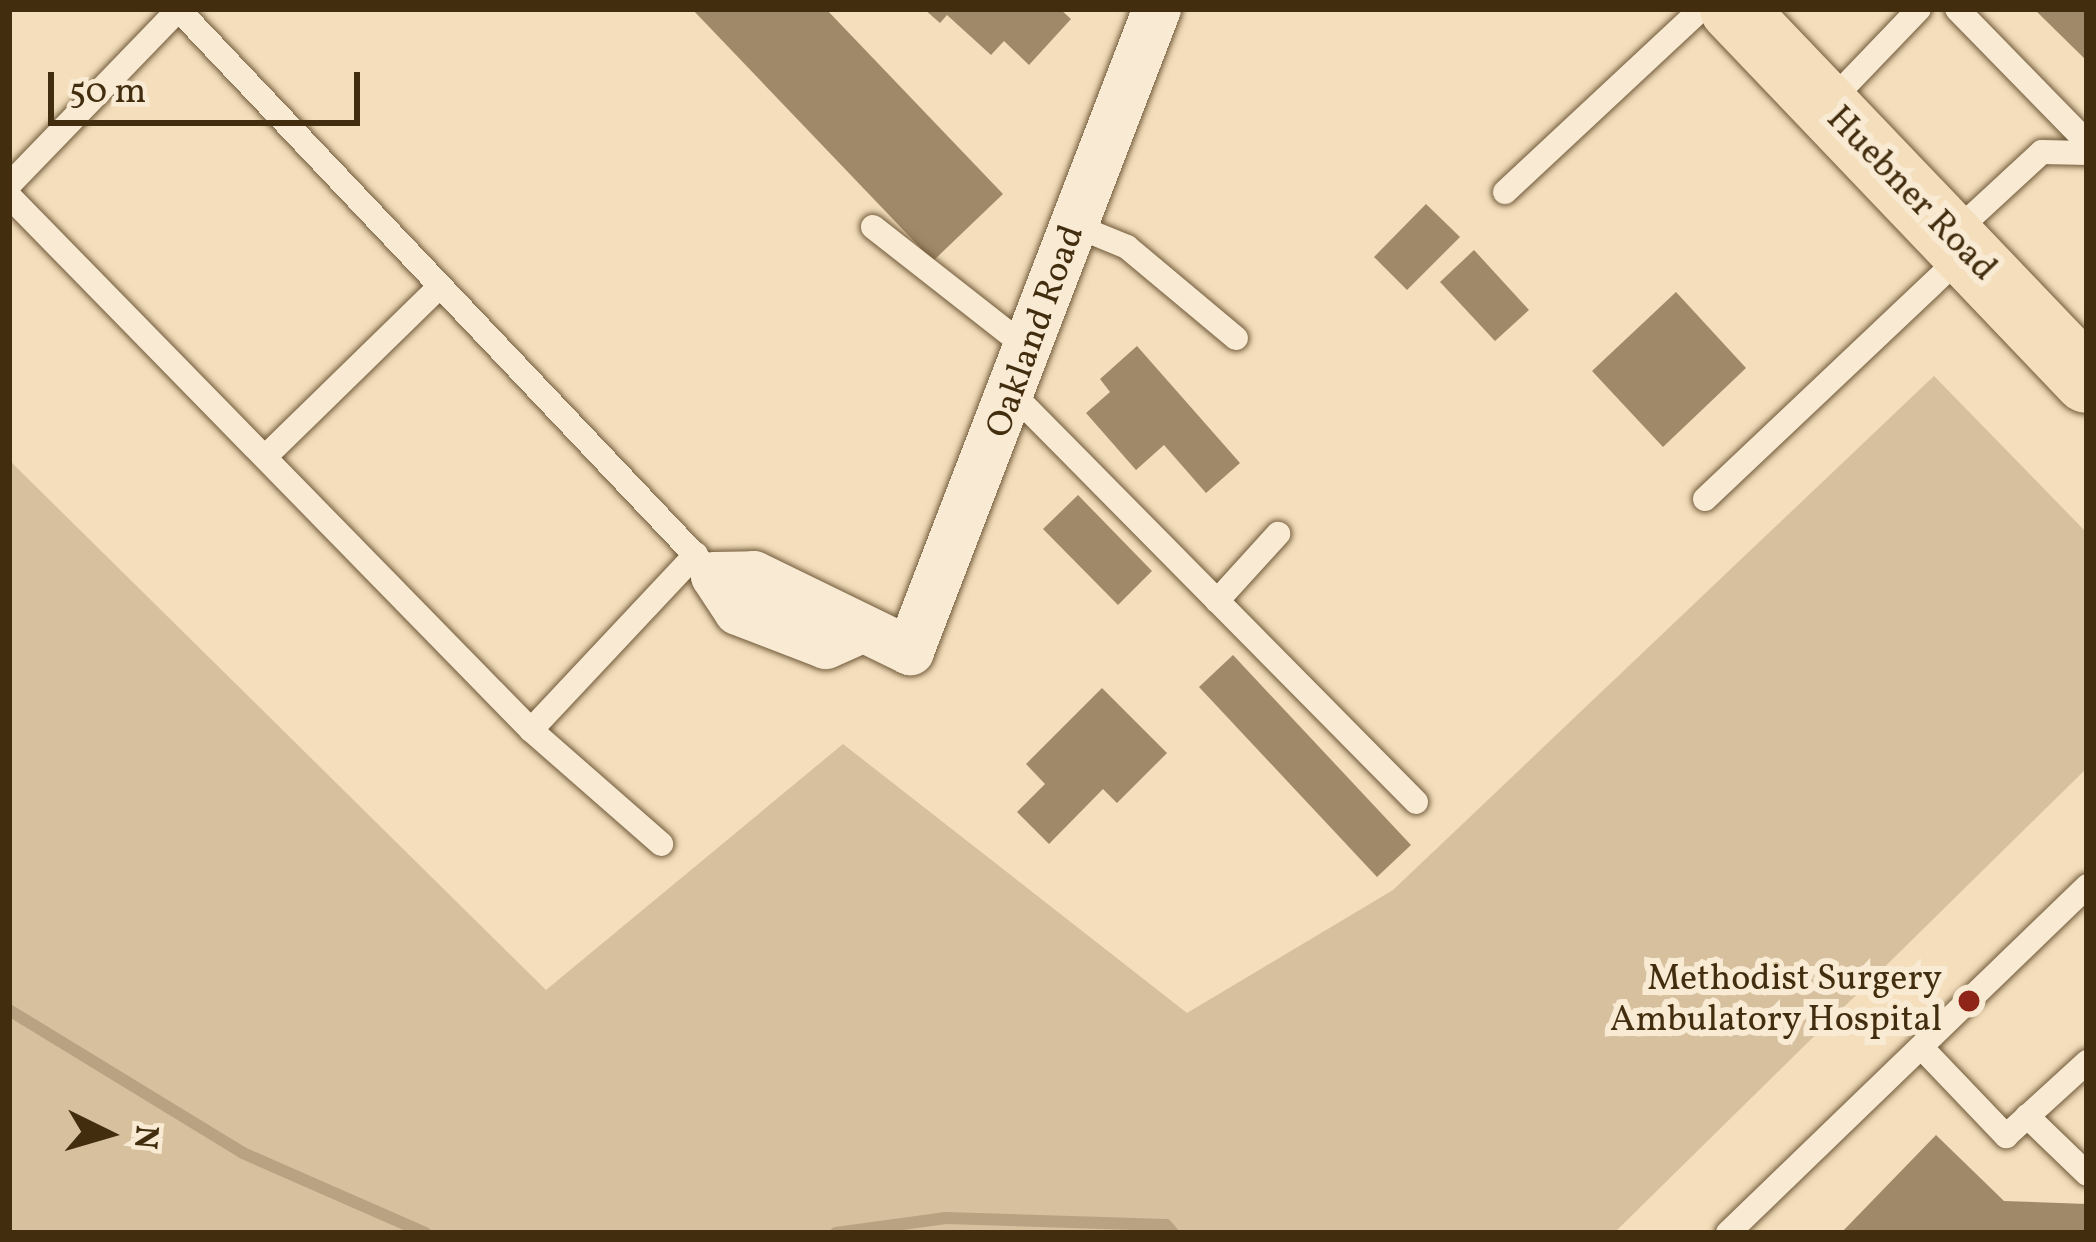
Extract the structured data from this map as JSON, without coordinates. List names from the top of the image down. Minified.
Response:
{"streets":{"main road":["Huebner Road"],"street":["Oakland Road"]},"places":["Methodist Surgery Ambulatory Hospital"],"scale_bar":"50 m","north":"right"}
